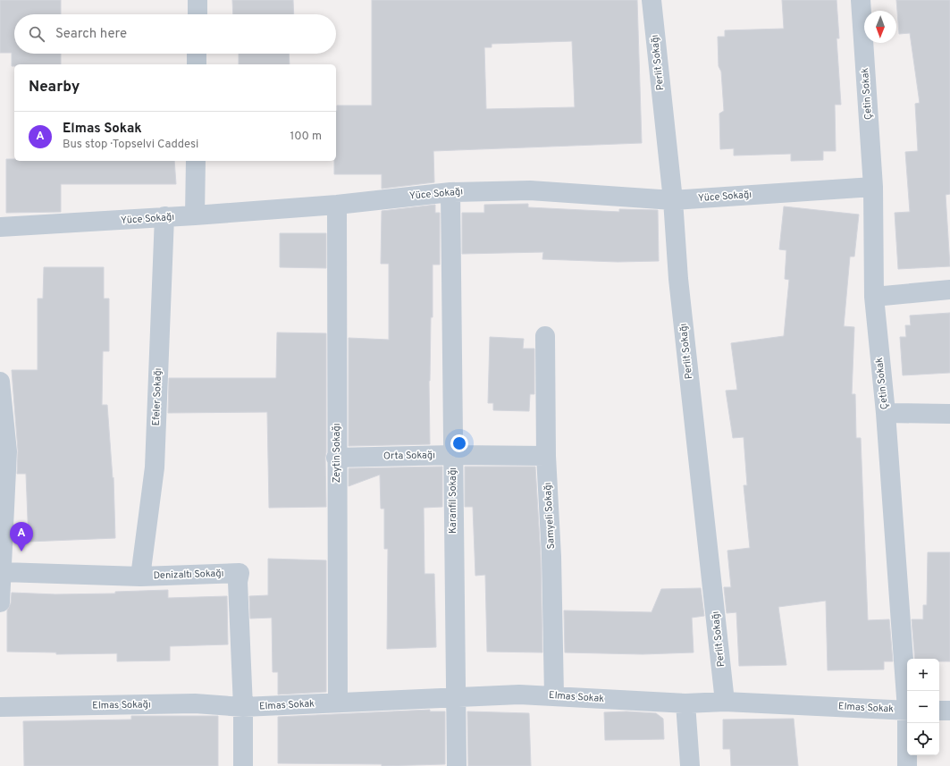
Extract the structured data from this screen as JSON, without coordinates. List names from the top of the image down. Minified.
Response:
{"streets":{"street":["Perlit Sokağı","Çetin Sokak","Yüce Sokağı","Efeler Sokağı","Zeytin Sokağı","Orta Sokağı","Karanfil Sokağı","Samyeli Sokağı","Denizaltı Sokağı","Elmas Sokak","Elmas Sokağı"]},"crossings":[["Perlit Sokağı","Yüce Sokağı"],["Perlit Sokağı","Elmas Sokak"],["Çetin Sokak","Yüce Sokağı"],["Yüce Sokağı","Efeler Sokağı"],["Yüce Sokağı","Zeytin Sokağı"],["Yüce Sokağı","Karanfil Sokağı"],["Efeler Sokağı","Denizaltı Sokağı"],["Zeytin Sokağı","Orta Sokağı"],["Zeytin Sokağı","Elmas Sokak"],["Orta Sokağı","Karanfil Sokağı"],["Orta Sokağı","Samyeli Sokağı"],["Karanfil Sokağı","Elmas Sokak"],["Samyeli Sokağı","Elmas Sokak"],["Denizaltı Sokağı","Elmas Sokak"],["Denizaltı Sokağı","Elmas Sokağı"],["Elmas Sokak","Elmas Sokağı"]],"north":"bottom","page":{"search":"Search here","heading":"Nearby","list":[{"mark":"A","name":"Elmas Sokak","note":"Bus stop · Topselvi Caddesi","value":"100 m"}],"pins":"A","map_buttons":["+","−"]}}
